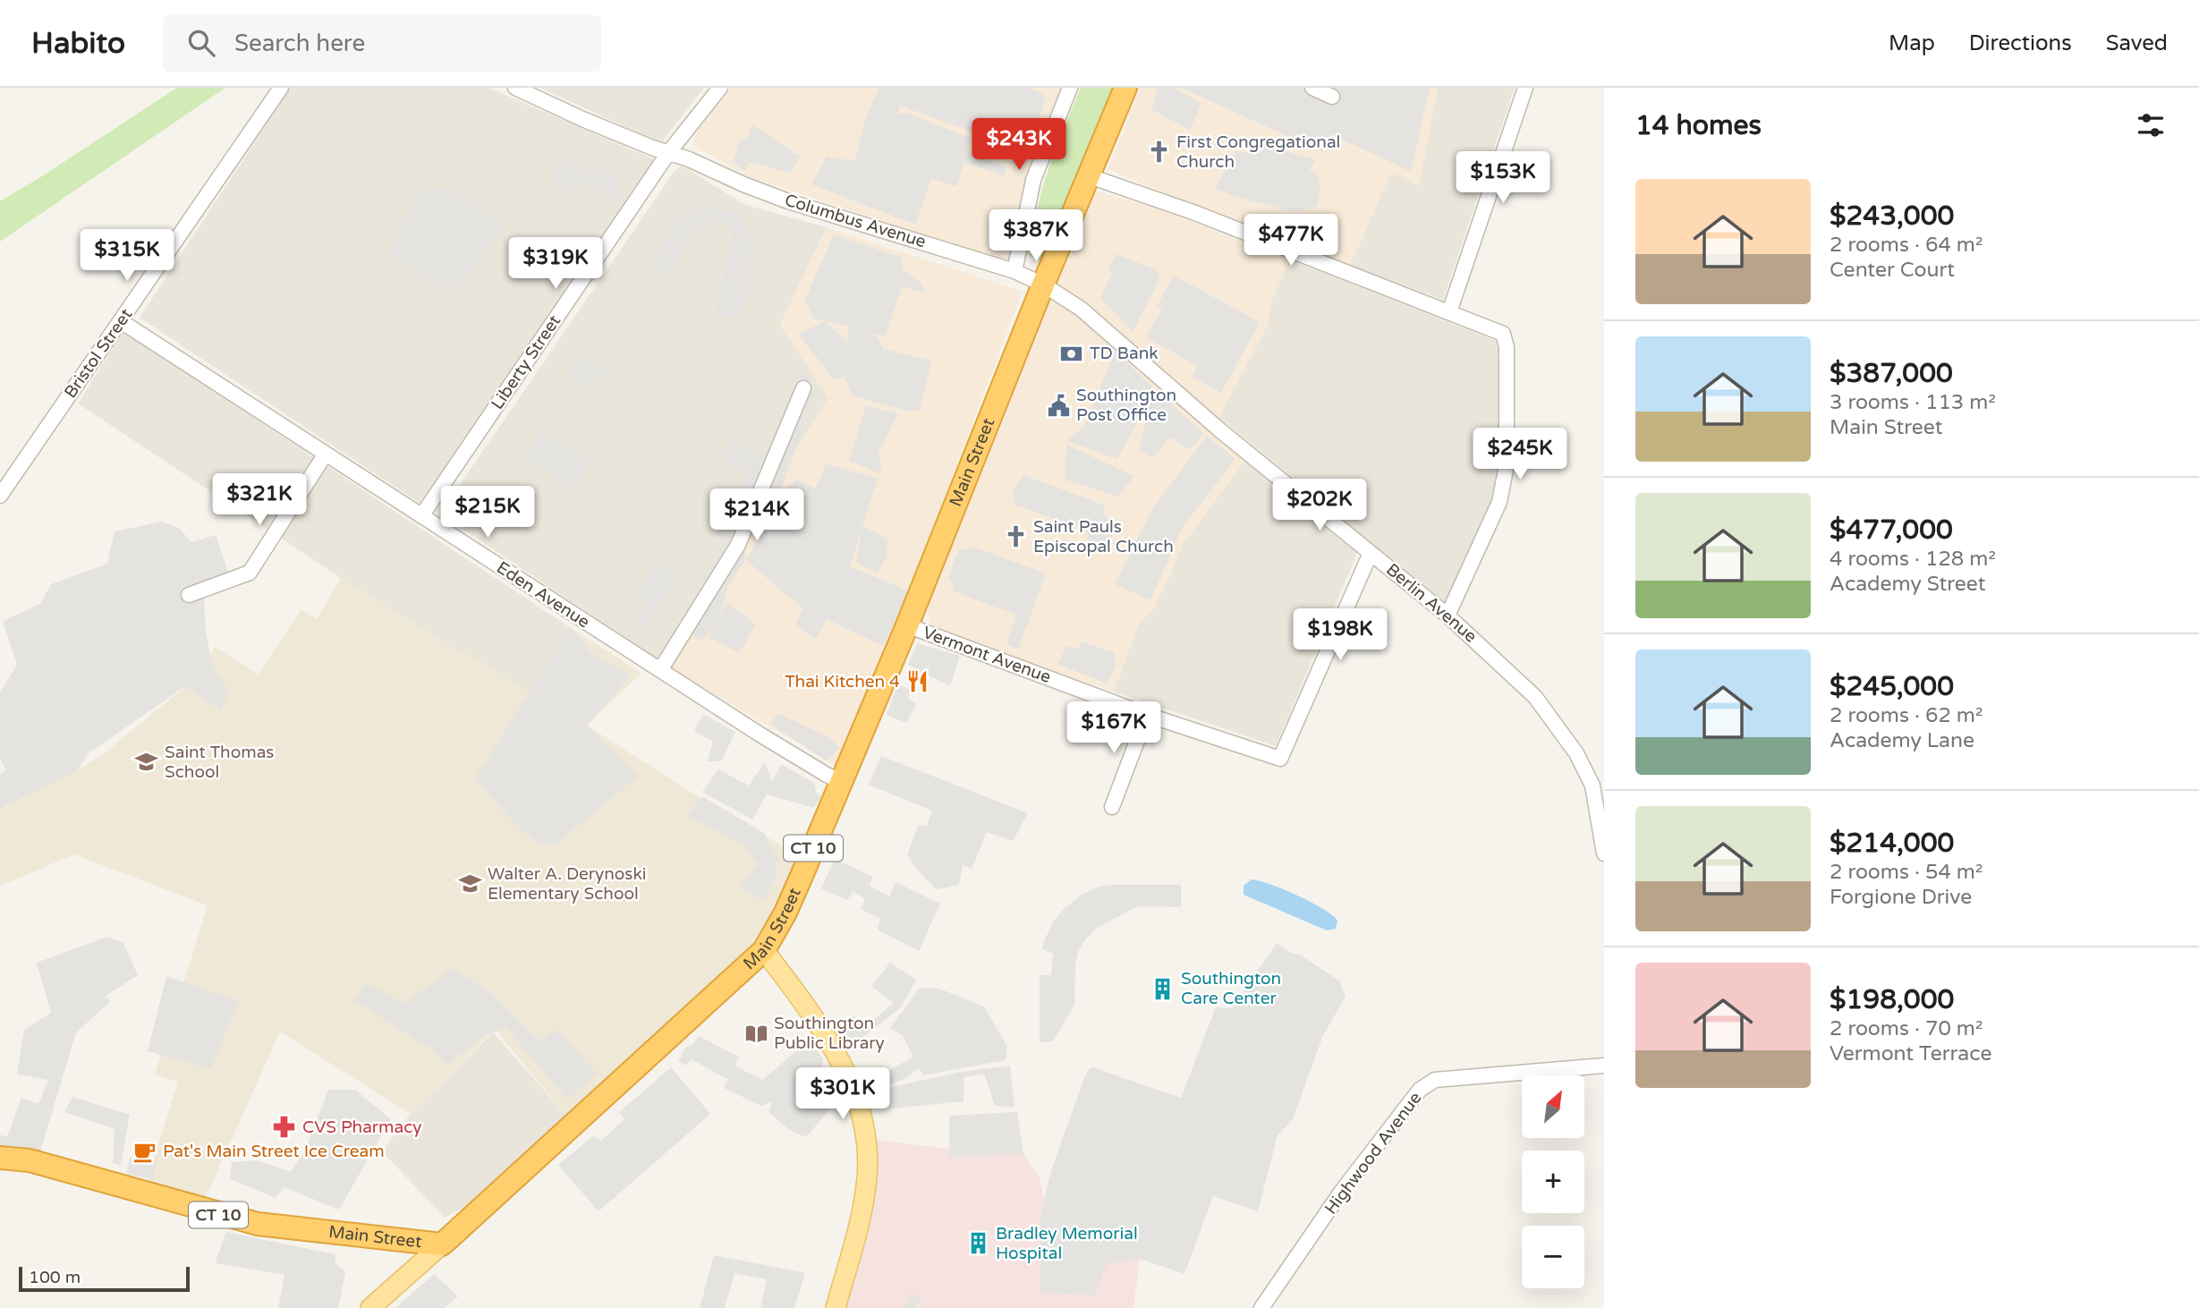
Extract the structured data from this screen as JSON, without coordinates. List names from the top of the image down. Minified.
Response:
{"streets":{"highway":["Main Street","CT 10"],"street":["Columbus Avenue","Bristol Street","Liberty Street","Eden Avenue","Berlin Avenue","Vermont Avenue","Highwood Avenue"]},"crossings":[["Columbus Avenue","Liberty Street"],["Columbus Avenue","Main Street"],["Columbus Avenue","Berlin Avenue"],["Bristol Street","Eden Avenue"],["Liberty Street","Eden Avenue"],["Main Street","Eden Avenue"],["Main Street","Berlin Avenue"],["Main Street","Vermont Avenue"],["Berlin Avenue","Vermont Avenue"]],"places":{"church":["First Congregational Church","Saint Pauls Episcopal Church"],"bank":["TD Bank"],"public building":["Southington Post Office"],"restaurant":["Thai Kitchen 4"],"school or university":["Saint Thomas School","Walter A. Derynoski Elementary School"],"building":["Southington Care Center","Bradley Memorial Hospital"],"library":["Southington Public Library"],"pharmacy":["CVS Pharmacy"],"cafe":["Pat's Main Street Ice Cream"]},"scale_bar":"100 m","north":"top right","page":{"header":"Habito","search":"Search here","nav":["Map","Directions","Saved"],"heading":"14 homes","price":["$243K","$153K","$387K","$477K","$315K","$319K","$245K","$321K","$202K","$215K","$214K","$198K","$167K","$301K"],"list":[{"name":"$243,000","note":"2 rooms · 64 m² · Center Court"},{"name":"$387,000","note":"3 rooms · 113 m² · Main Street"},{"name":"$477,000","note":"4 rooms · 128 m² · Academy Street"},{"name":"$245,000","note":"2 rooms · 62 m² · Academy Lane"},{"name":"$214,000","note":"2 rooms · 54 m² · Forgione Drive"},{"name":"$198,000","note":"2 rooms · 70 m² · Vermont Terrace"}],"map_buttons":["+","−"],"scale":"100 m"}}
